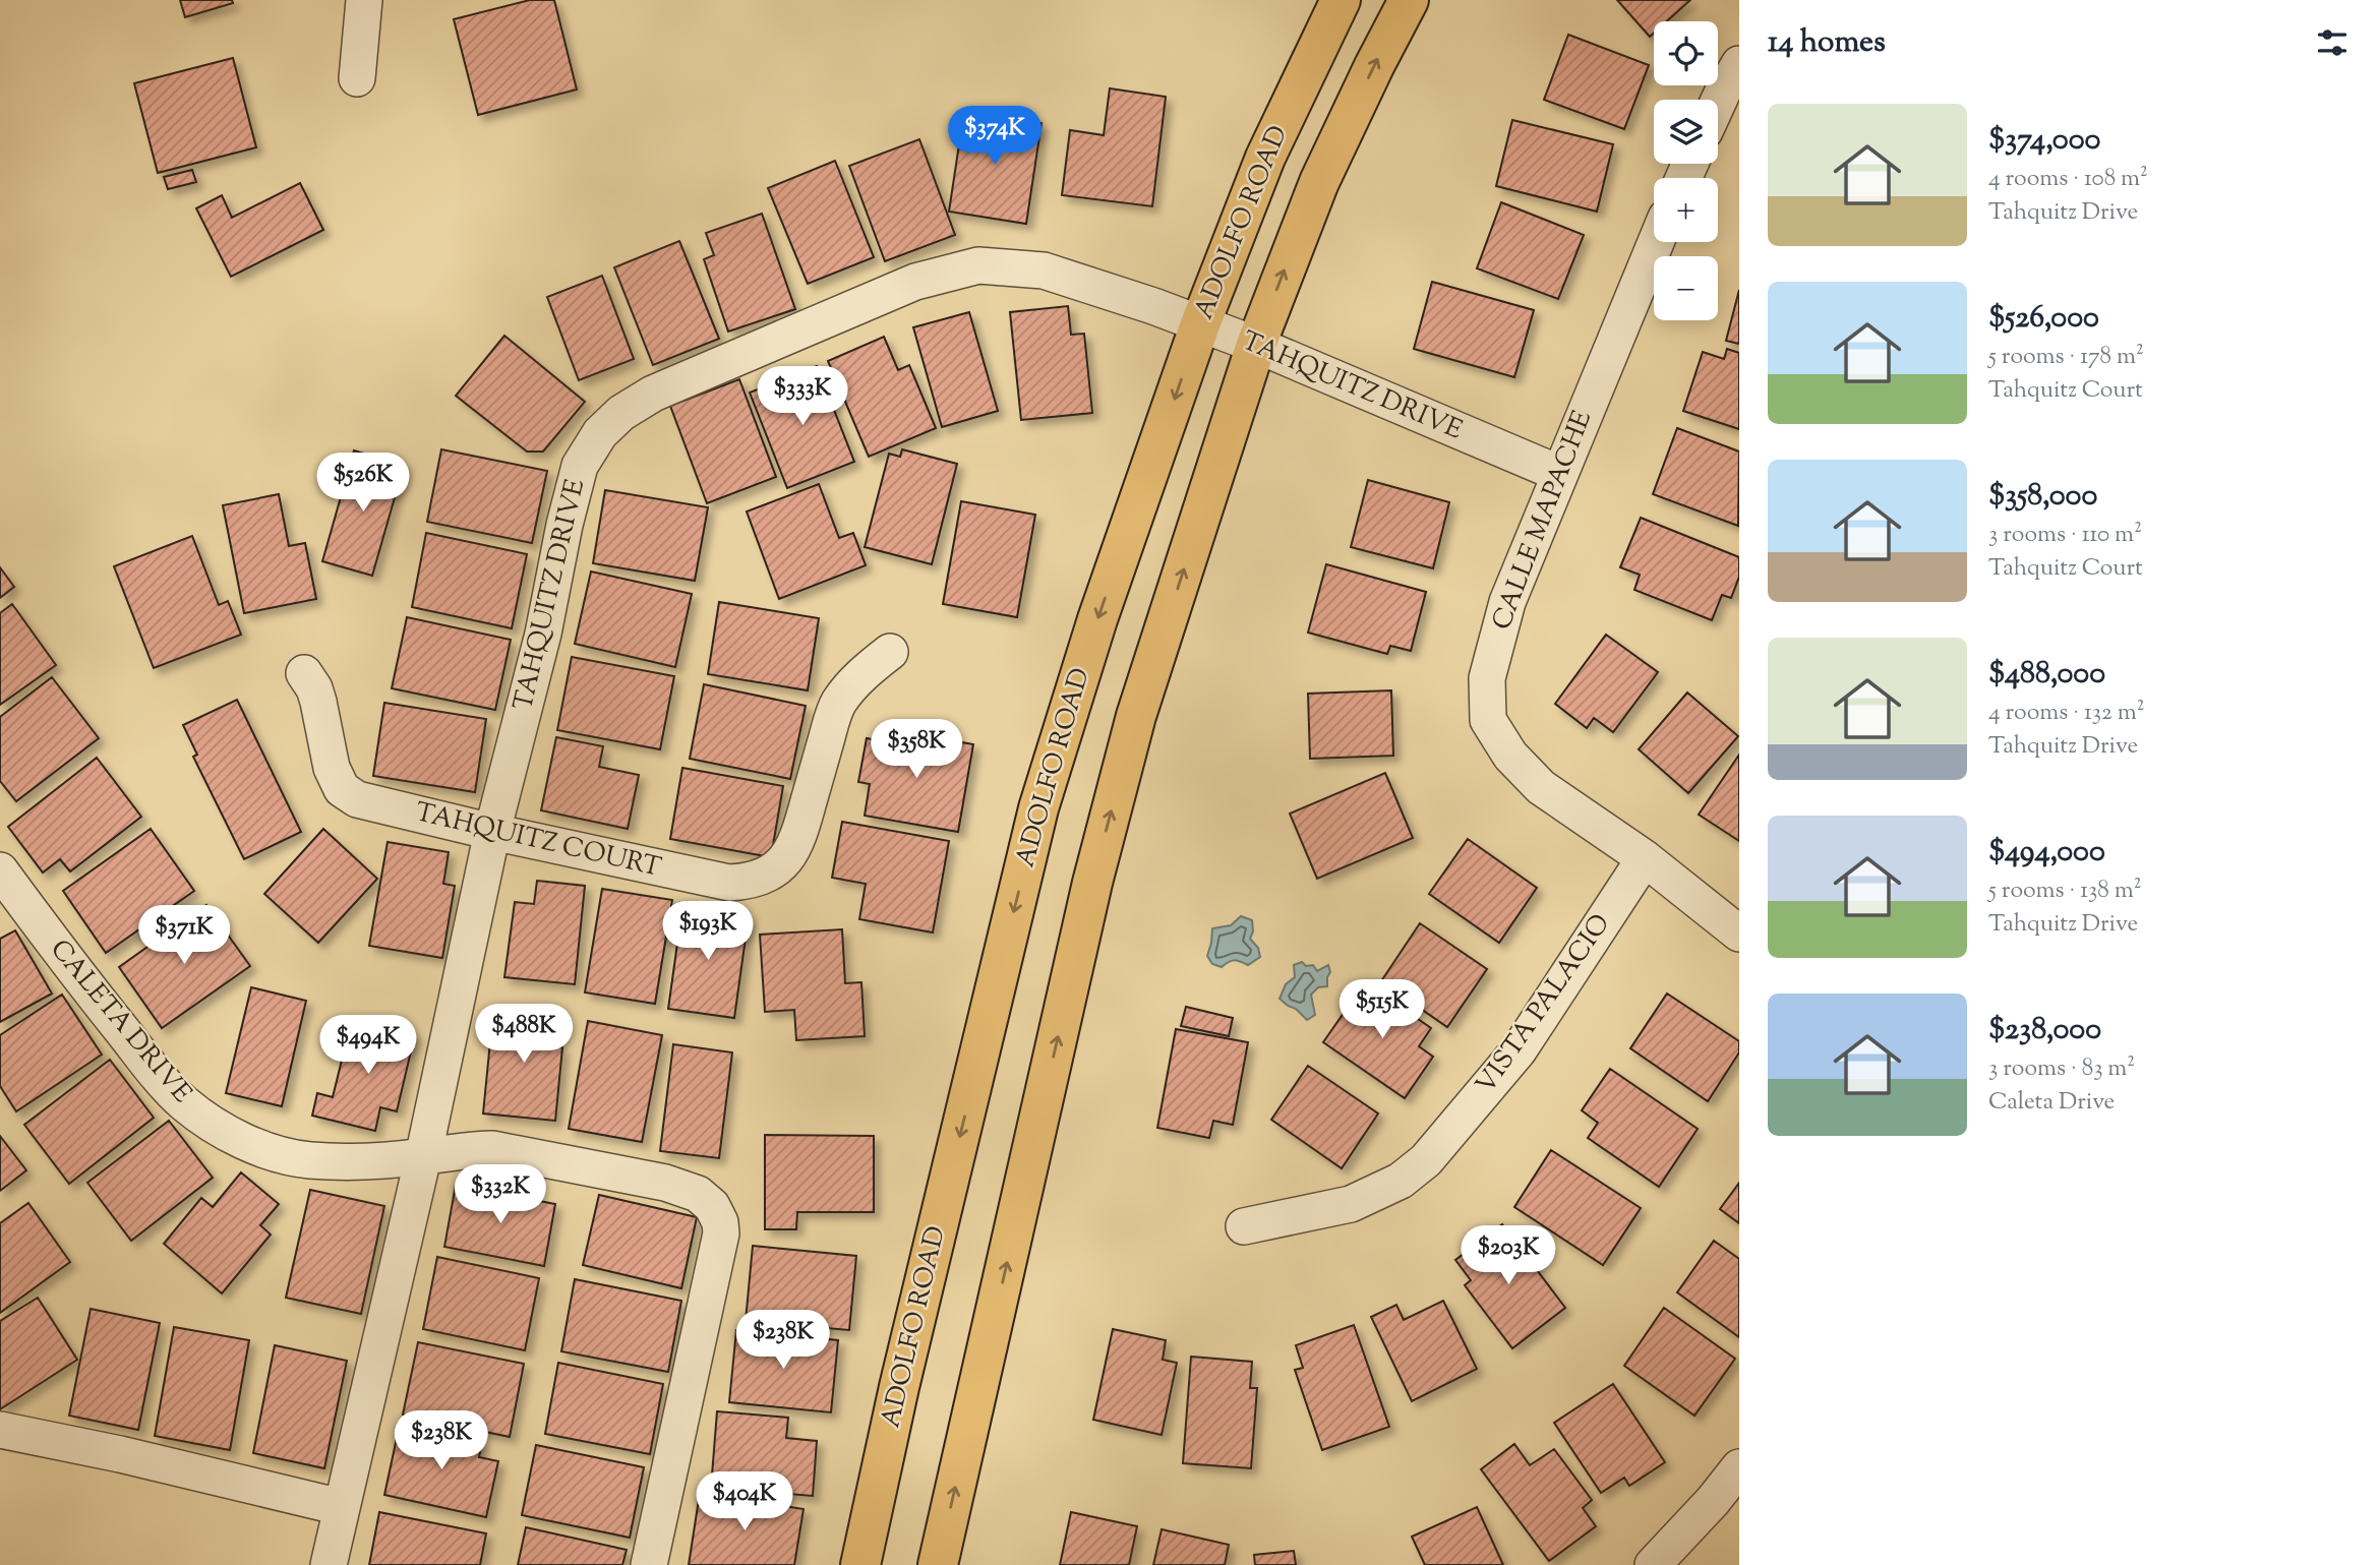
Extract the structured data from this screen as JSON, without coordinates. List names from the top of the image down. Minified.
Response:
{"streets":{"main road":["ADOLFO ROAD"],"street":["TAHQUITZ DRIVE","CALLE MAPACHE","TAHQUITZ COURT","VISTA PALACIO","CALETA DRIVE"]},"crossings":[["ADOLFO ROAD","TAHQUITZ DRIVE"],["TAHQUITZ DRIVE","CALLE MAPACHE"],["TAHQUITZ DRIVE","TAHQUITZ COURT"],["TAHQUITZ DRIVE","CALETA DRIVE"],["CALLE MAPACHE","VISTA PALACIO"]],"page":{"heading":"14 homes","map_buttons":["+","−"],"list":[{"name":"$374,000","note":"4 rooms · 108 m² · Tahquitz Drive"},{"name":"$526,000","note":"5 rooms · 178 m² · Tahquitz Court"},{"name":"$358,000","note":"3 rooms · 110 m² · Tahquitz Court"},{"name":"$488,000","note":"4 rooms · 132 m² · Tahquitz Drive"},{"name":"$494,000","note":"5 rooms · 138 m² · Tahquitz Drive"},{"name":"$238,000","note":"3 rooms · 83 m² · Caleta Drive"}],"price":["$374K","$333K","$526K","$358K","$193K","$371K","$515K","$488K","$494K","$332K","$203K","$238K","$238K","$404K"]}}
